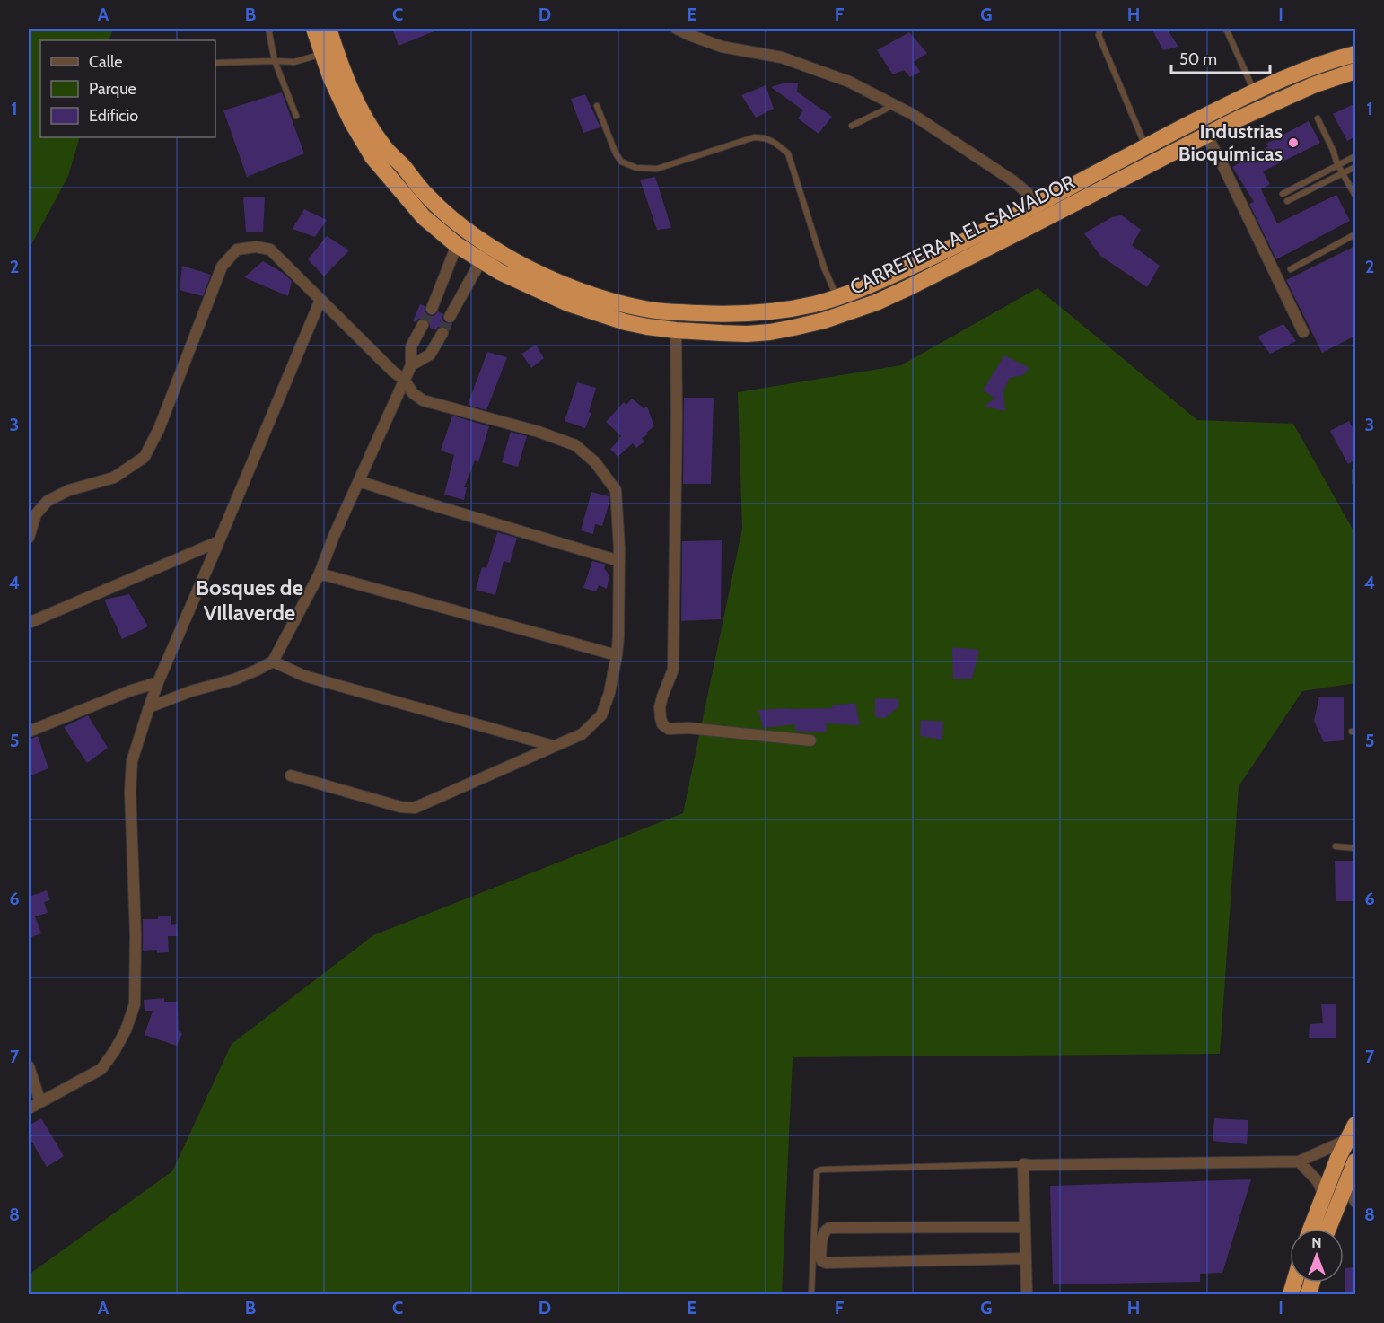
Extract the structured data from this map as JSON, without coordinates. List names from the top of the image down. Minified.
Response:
{"streets":{"highway":["CARRETERA A EL SALVADOR"]},"districts":["Bosques de Villaverde"],"places":["Industrias Bioquímicas"],"legend":["Calle","Parque","Edificio"],"scale_bar":"50 m","north":"top","grid":{"columns":["A","B","C","D","E","F","G","H","I"],"rows":["1","2","3","4","5","6","7","8"]}}
